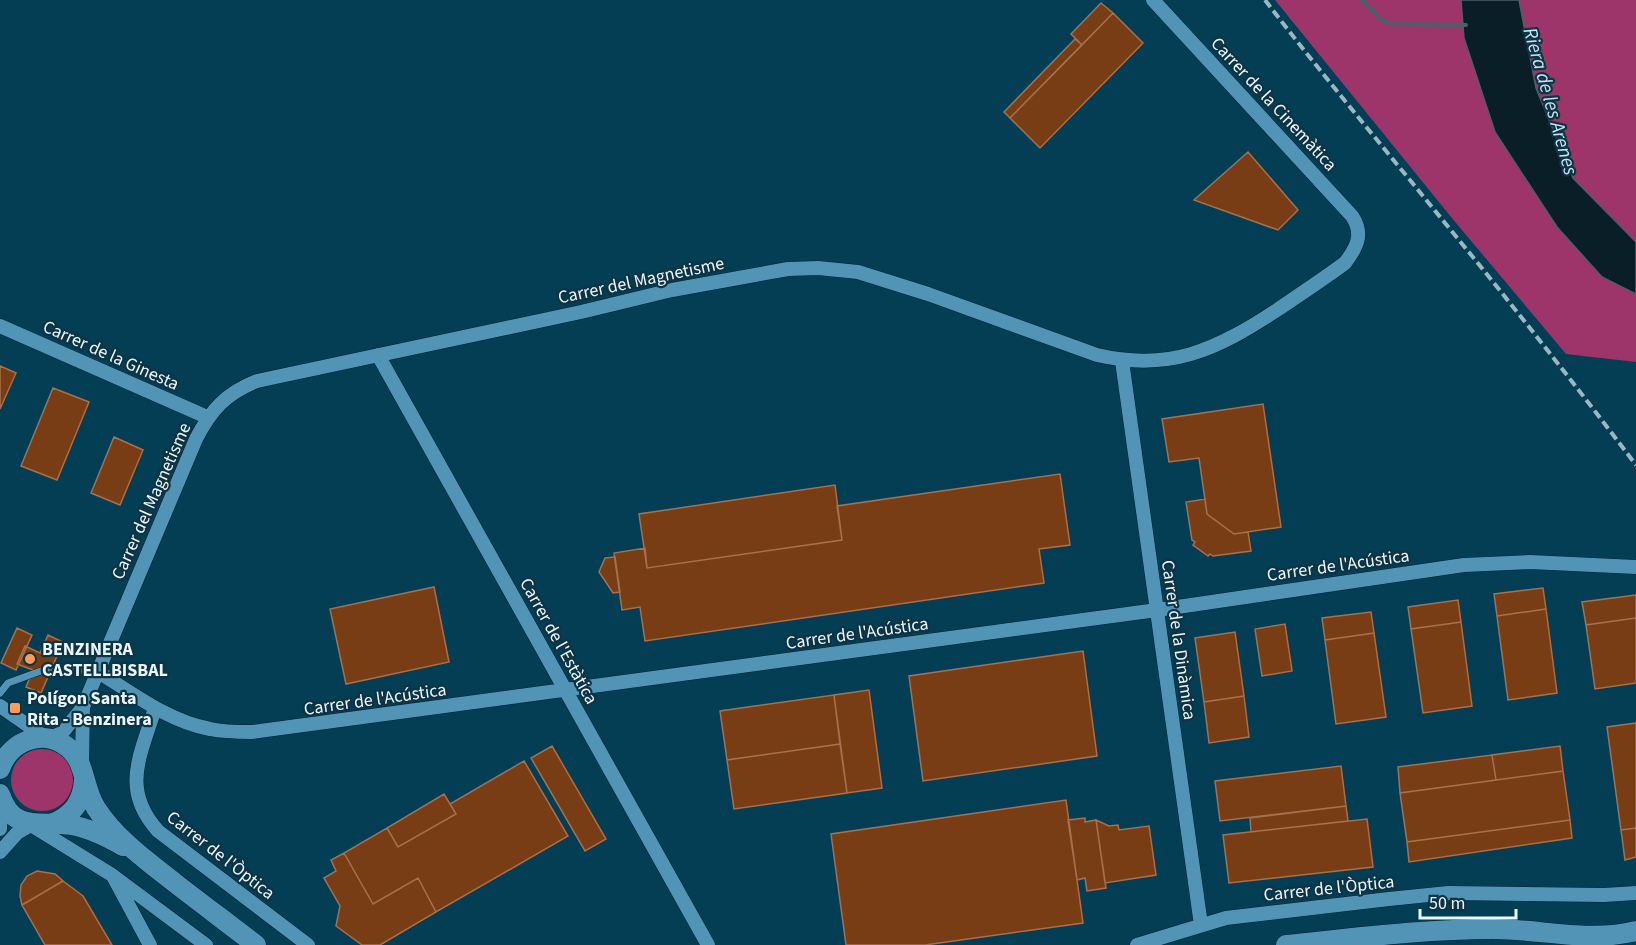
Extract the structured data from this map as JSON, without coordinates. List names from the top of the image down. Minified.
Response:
{"streets":{"street":["Carrer de la Cinemàtica","Carrer del Magnetisme","Carrer de la Ginesta","Carrer de l'Acústica","Carrer de la Dinàmica","Carrer de l'Estàtica","Carrer de l'Òptica"]},"crossings":[["Carrer de la Cinemàtica","Carrer del Magnetisme"],["Carrer del Magnetisme","Carrer de la Ginesta"],["Carrer del Magnetisme","Carrer de l'Acústica"],["Carrer del Magnetisme","Carrer de la Dinàmica"],["Carrer del Magnetisme","Carrer de l'Estàtica"],["Carrer de l'Acústica","Carrer de la Dinàmica"],["Carrer de l'Acústica","Carrer de l'Estàtica"],["Carrer de l'Acústica","Carrer de l'Òptica"],["Carrer de la Dinàmica","Carrer de l'Òptica"]],"water":["Riera de les Arenes"],"places":{"other":["BENZINERA CASTELLBISBAL"],"transit":["Polígon Santa Rita - Benzinera"]},"scale_bar":"50 m"}
